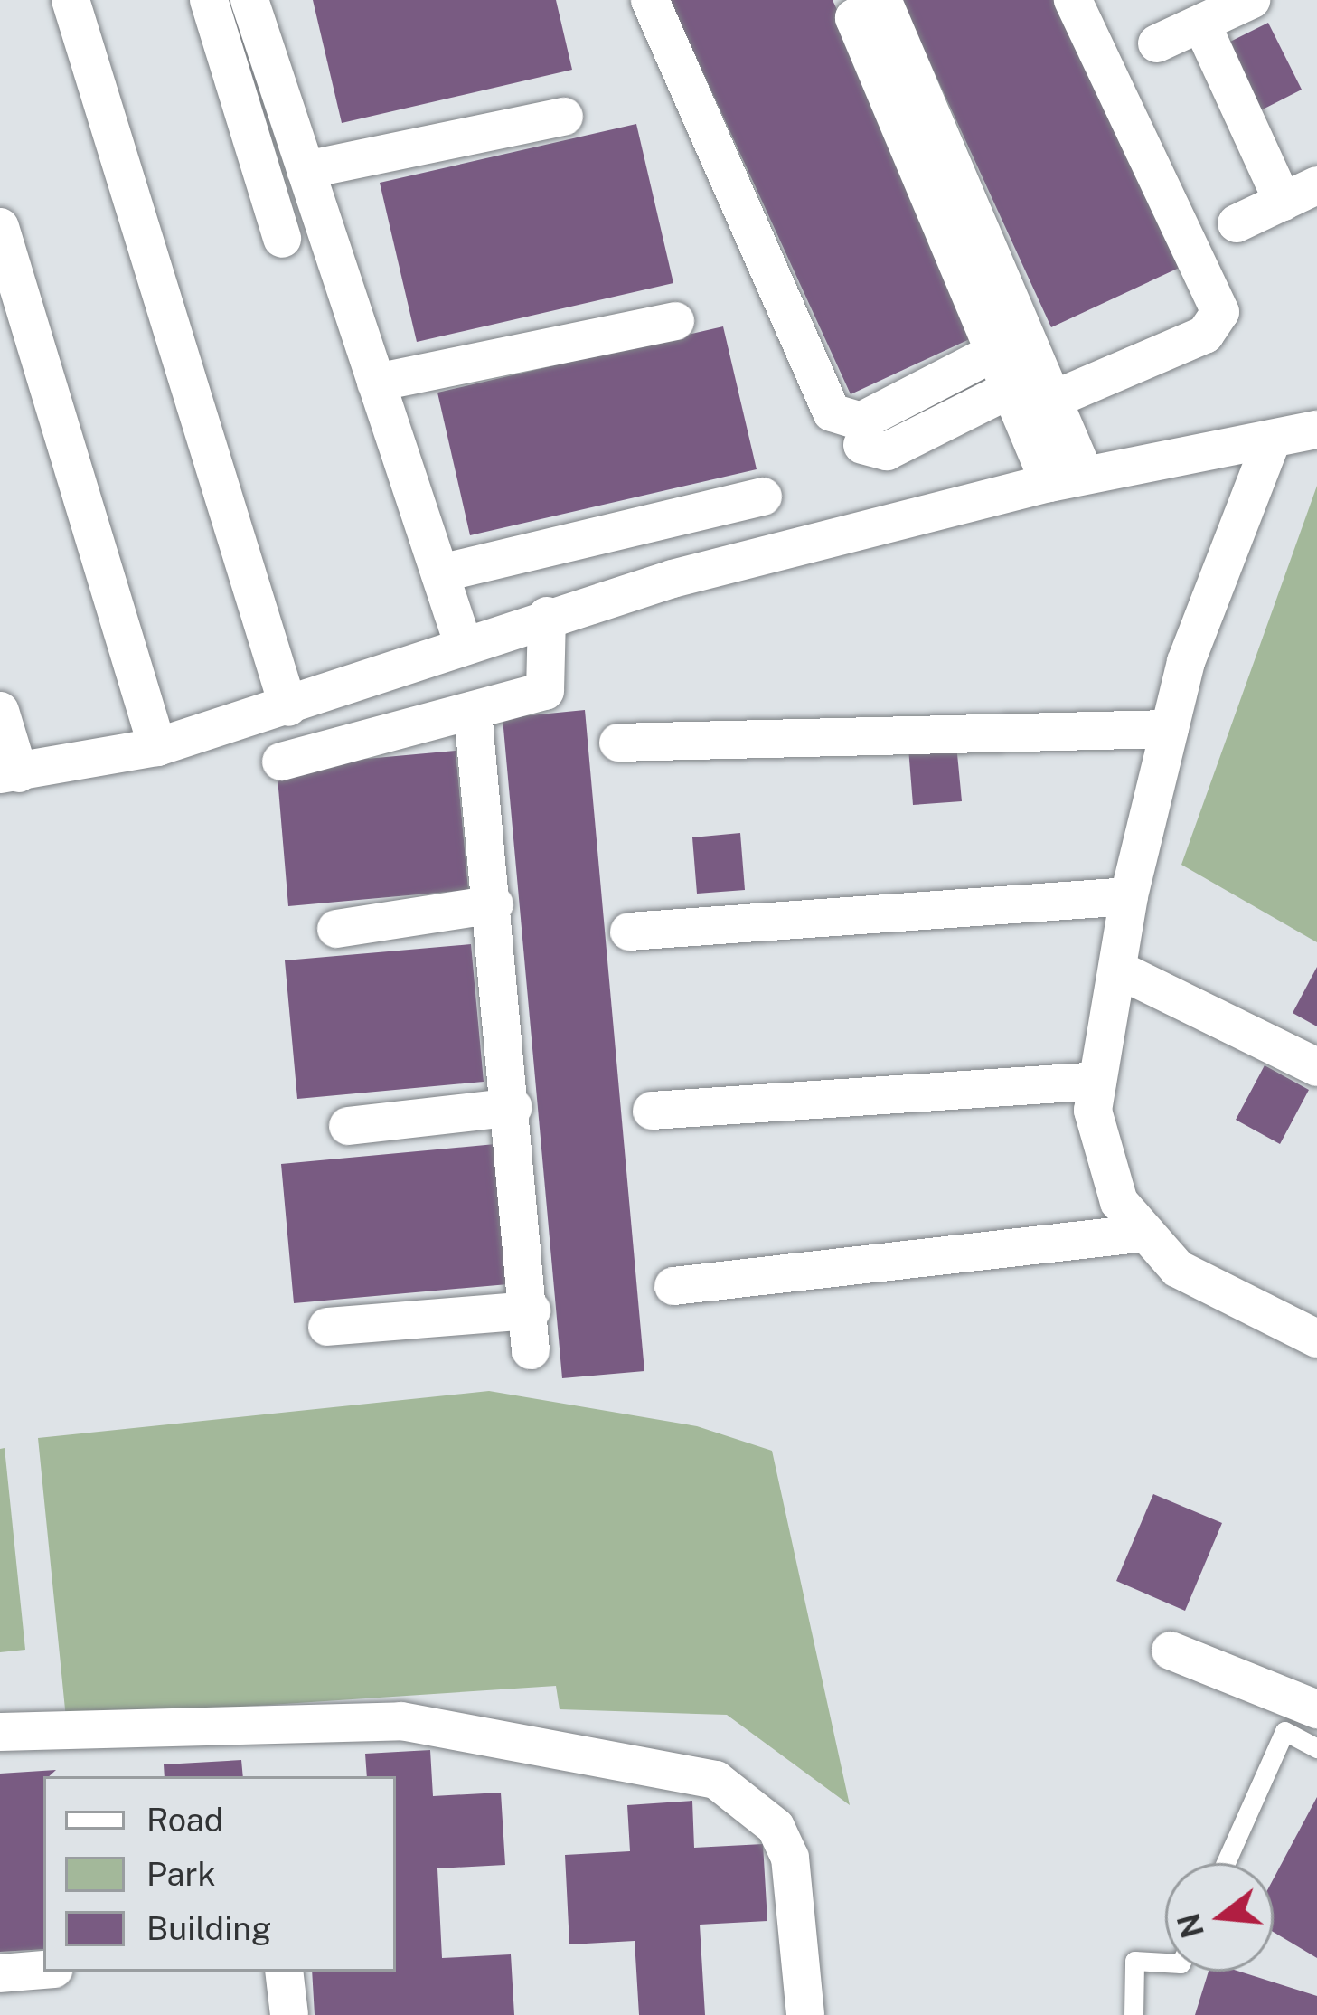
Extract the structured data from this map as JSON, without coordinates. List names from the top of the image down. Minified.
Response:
{"legend":["Road","Park","Building"],"north":"left"}
